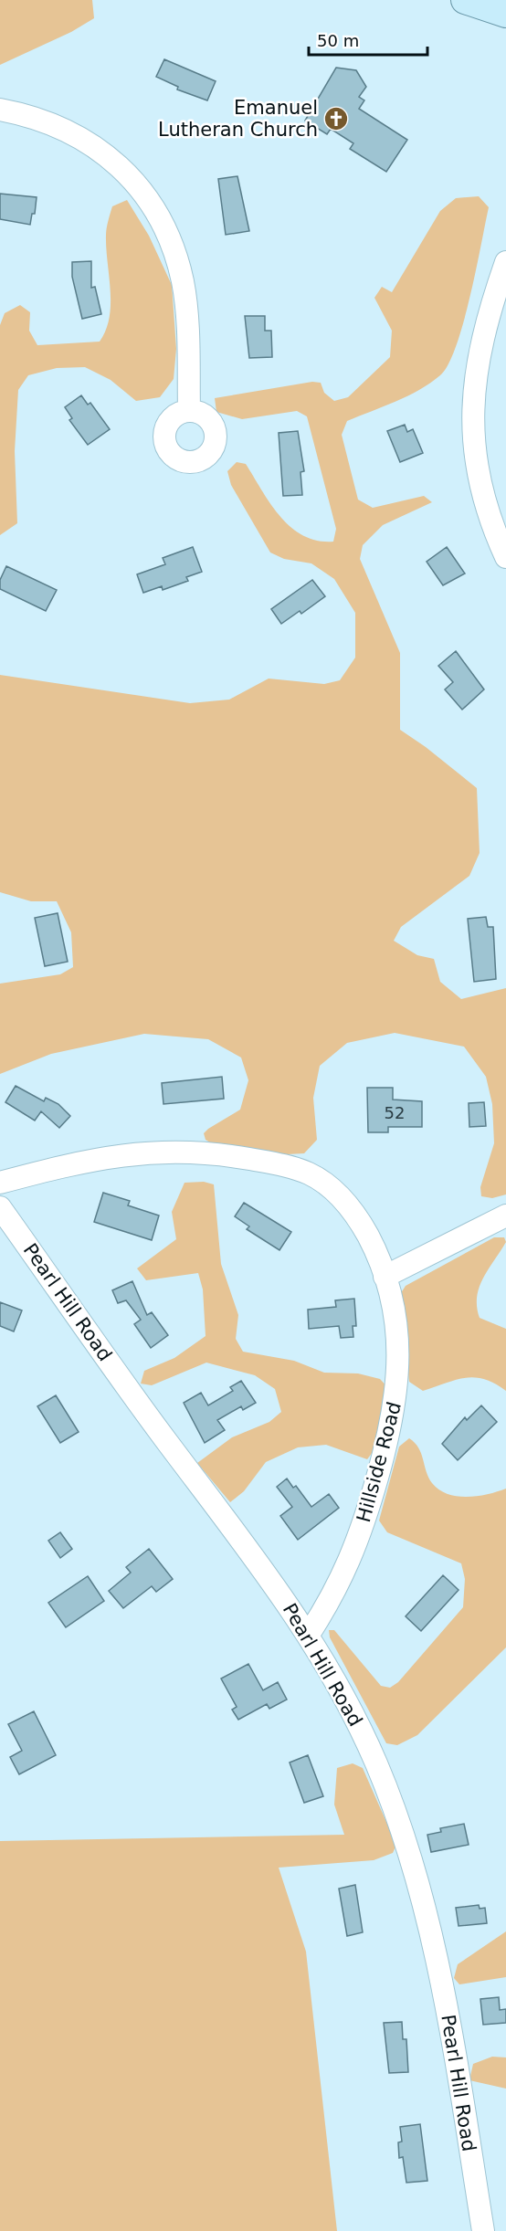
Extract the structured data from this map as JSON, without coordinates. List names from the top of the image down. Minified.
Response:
{"streets":{"street":["Pearl Hill Road","Hillside Road"]},"crossings":[["Pearl Hill Road","Hillside Road"]],"places":{"church":["Emanuel Lutheran Church"]},"house_numbers":["52"],"scale_bar":"50 m"}
